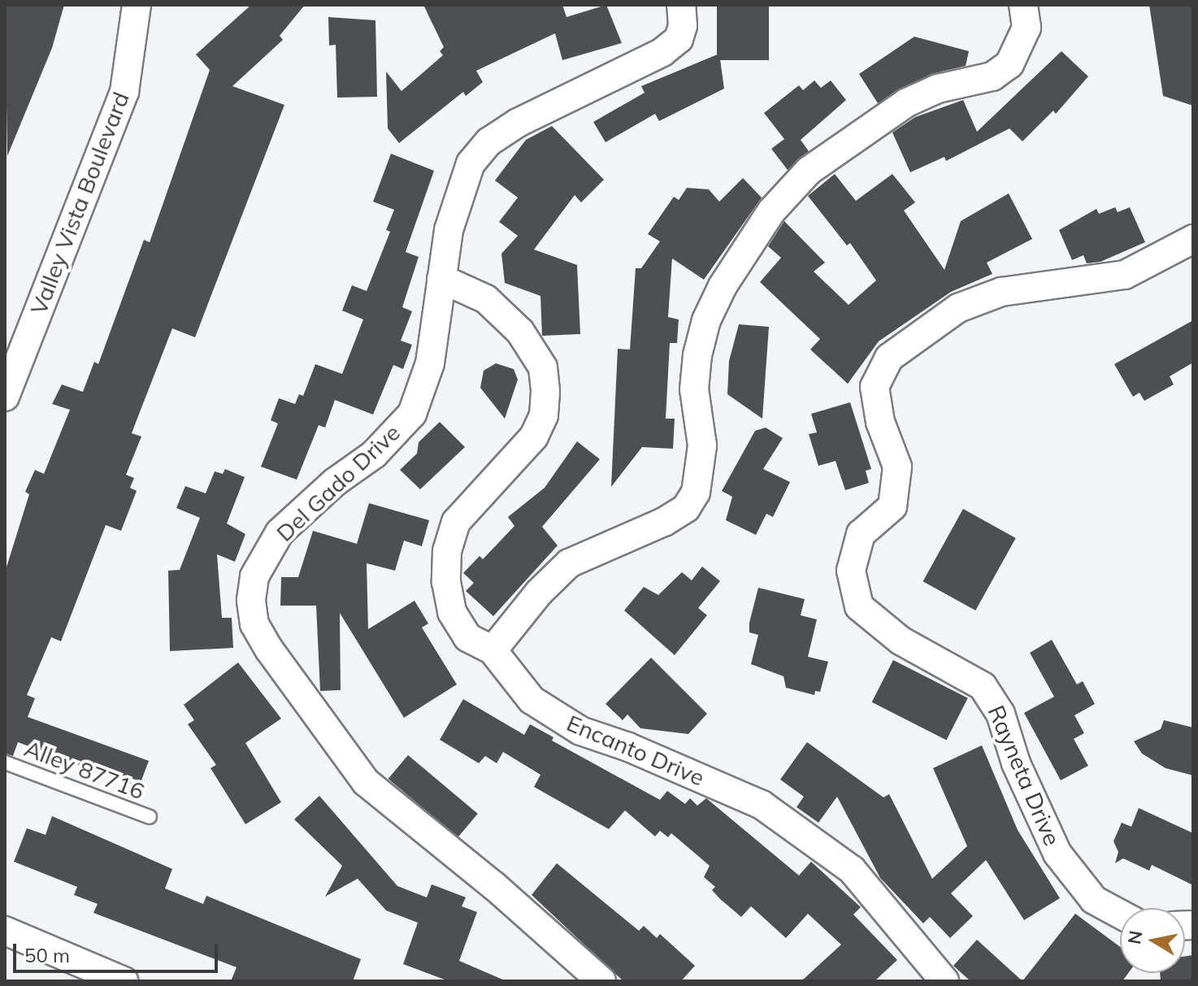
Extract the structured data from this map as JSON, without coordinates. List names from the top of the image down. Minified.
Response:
{"streets":{"street":["Valley Vista Boulevard","Del Gado Drive","Encanto Drive","Rayneta Drive"],"lane":["Alley 87716"]},"scale_bar":"50 m","north":"left"}
